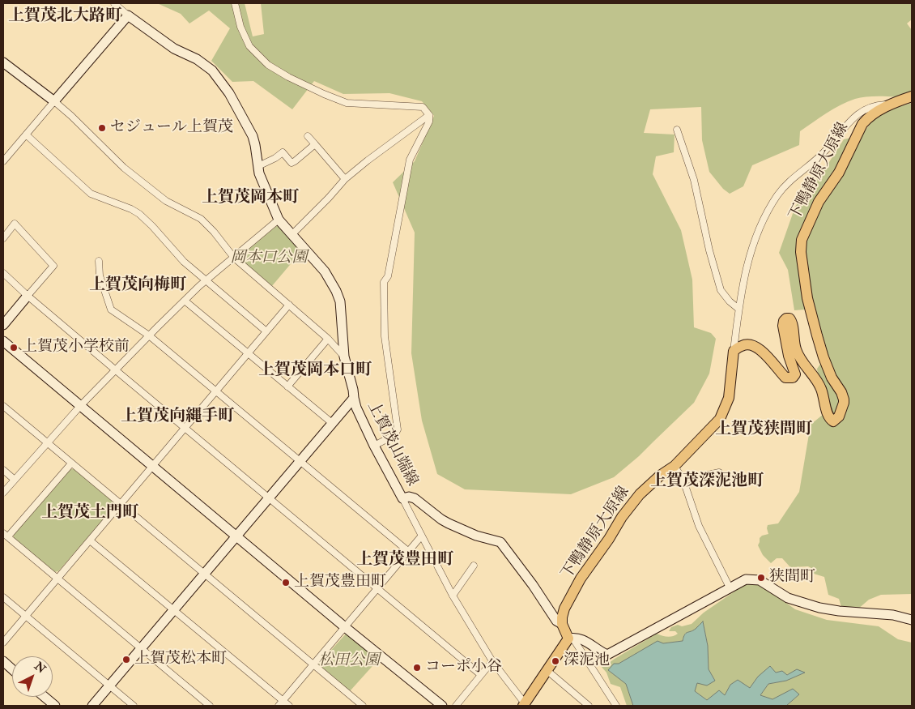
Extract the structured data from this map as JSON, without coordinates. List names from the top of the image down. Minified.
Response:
{"streets":{"main road":["下鴨静原大原線"],"street":["上賀茂山端線"]},"crossings":[["下鴨静原大原線","上賀茂山端線"]],"districts":["上賀茂北大路町","上賀茂岡本町","上賀茂向梅町","上賀茂岡本口町","上賀茂向縄手町","上賀茂狭間町","上賀茂深泥池町","上賀茂土門町","上賀茂豊田町"],"parks":["岡本口公園","松田公園"],"places":["セジュール上賀茂","上賀茂小学校前","狭間町","上賀茂豊田町","上賀茂松本町","深泥池","コーポ小谷"],"north":"top right"}
